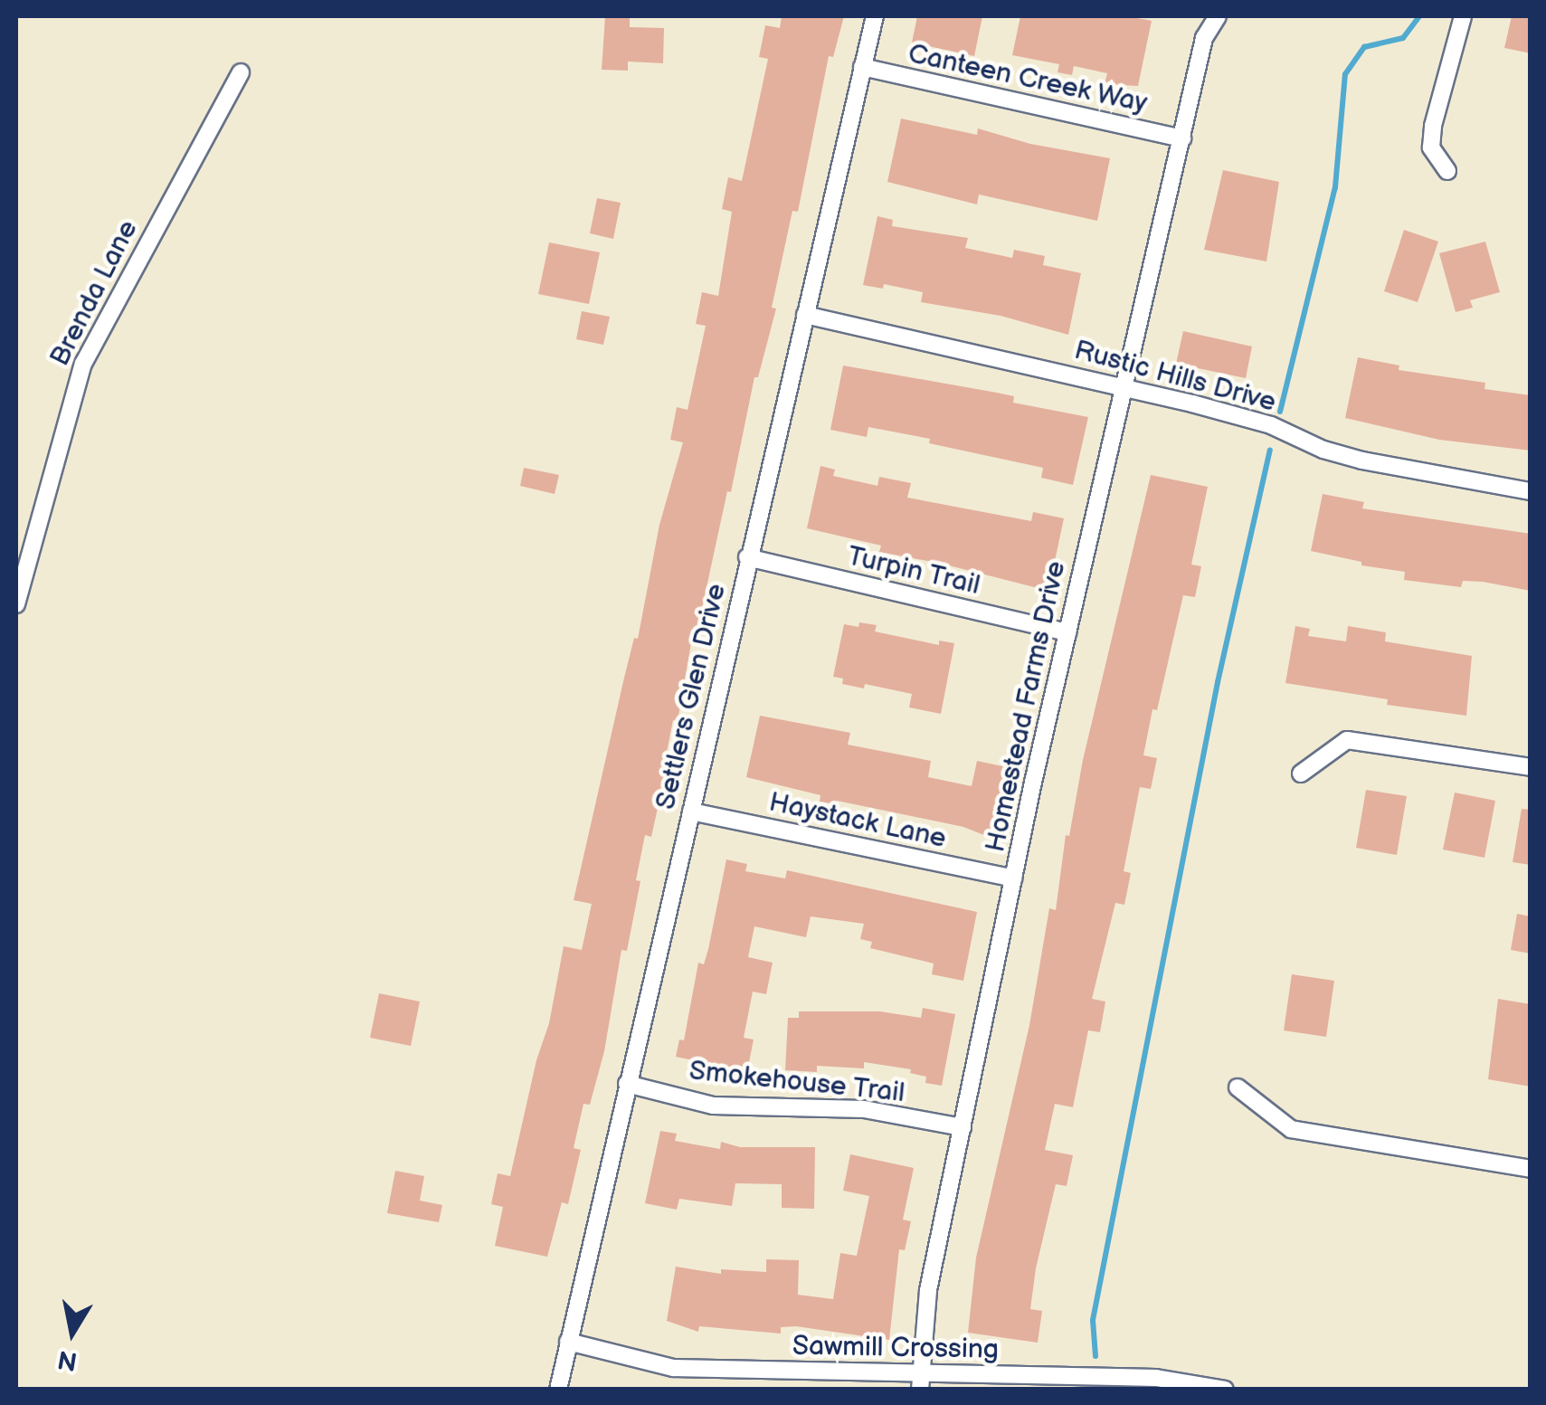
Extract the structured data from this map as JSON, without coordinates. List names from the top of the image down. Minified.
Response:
{"streets":{"street":["Canteen Creek Way","Brenda Lane","Rustic Hills Drive","Turpin Trail","Settlers Glen Drive","Homestead Farms Drive","Haystack Lane","Smokehouse Trail","Sawmill Crossing"]},"crossings":[["Canteen Creek Way","Settlers Glen Drive"],["Canteen Creek Way","Homestead Farms Drive"],["Rustic Hills Drive","Settlers Glen Drive"],["Rustic Hills Drive","Homestead Farms Drive"],["Turpin Trail","Settlers Glen Drive"],["Turpin Trail","Homestead Farms Drive"],["Settlers Glen Drive","Haystack Lane"],["Settlers Glen Drive","Smokehouse Trail"],["Settlers Glen Drive","Sawmill Crossing"],["Homestead Farms Drive","Haystack Lane"],["Homestead Farms Drive","Smokehouse Trail"],["Homestead Farms Drive","Sawmill Crossing"]],"north":"bottom"}
